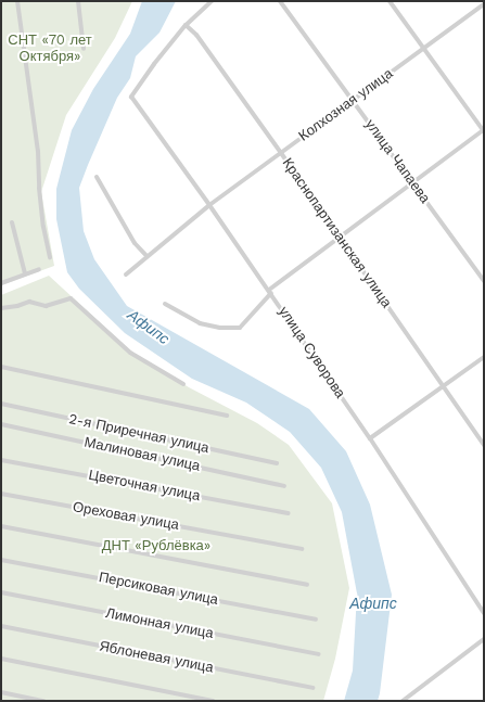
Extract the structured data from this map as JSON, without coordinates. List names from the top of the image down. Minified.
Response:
{"streets":{"street":["Колхозная улица","улица Чапаева","Краснопартизанская улица","улица Суворова","2-я Приречная улица","Малиновая улица","Цветочная улица","Ореховая улица","Персиковая улица","Лимонная улица","Яблоневая улица"]},"crossings":[["Колхозная улица","улица Чапаева"],["Колхозная улица","Краснопартизанская улица"],["Колхозная улица","улица Суворова"],["Краснопартизанская улица","улица Суворова"]],"water":["Афипс"],"parks":["СНТ «70 лет Октября»","ДНТ «Рублёвка»"]}
